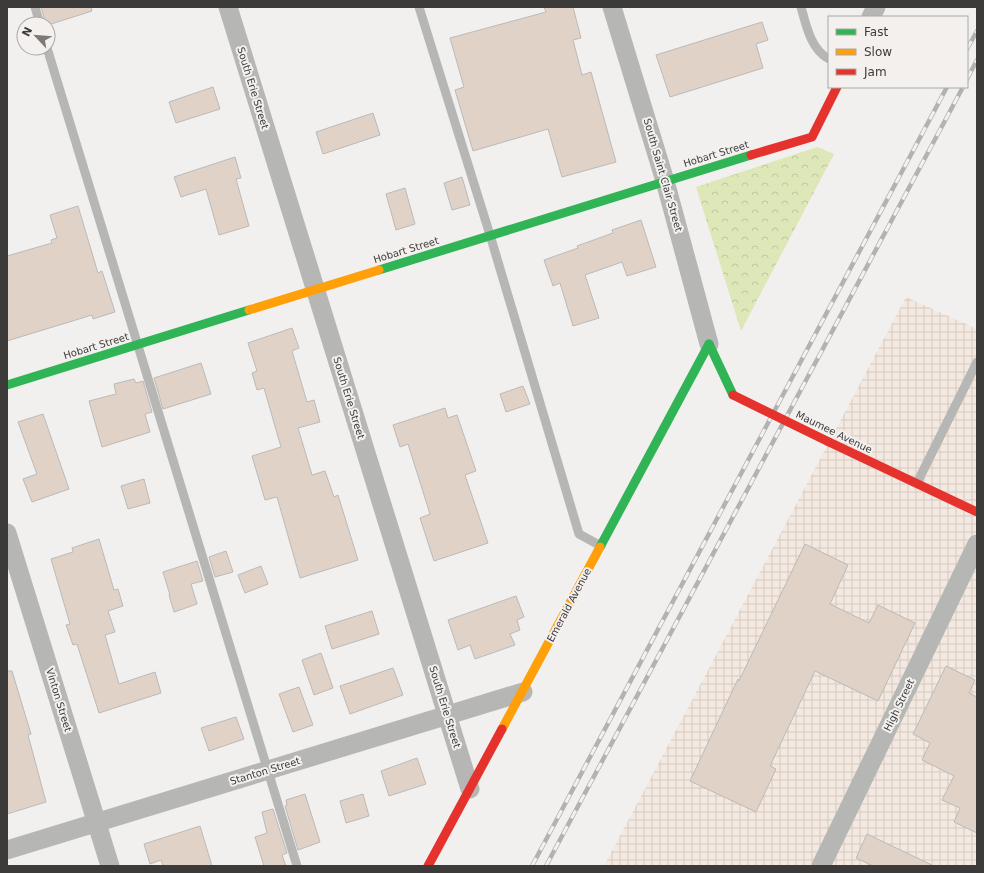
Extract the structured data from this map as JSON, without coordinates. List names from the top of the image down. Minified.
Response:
{"streets":{"street":["South Erie Street","Hobart Street","South Saint Clair Street","Maumee Avenue","Emerald Avenue","Vinton Street","High Street","Stanton Street"]},"crossings":[["South Erie Street","Hobart Street"],["South Erie Street","Emerald Avenue"],["South Erie Street","Stanton Street"],["Hobart Street","South Saint Clair Street"],["South Saint Clair Street","Maumee Avenue"],["South Saint Clair Street","Emerald Avenue"],["Maumee Avenue","Emerald Avenue"],["Emerald Avenue","Stanton Street"],["Vinton Street","Stanton Street"]],"legend":["Fast","Slow","Jam"],"north":"top left"}
